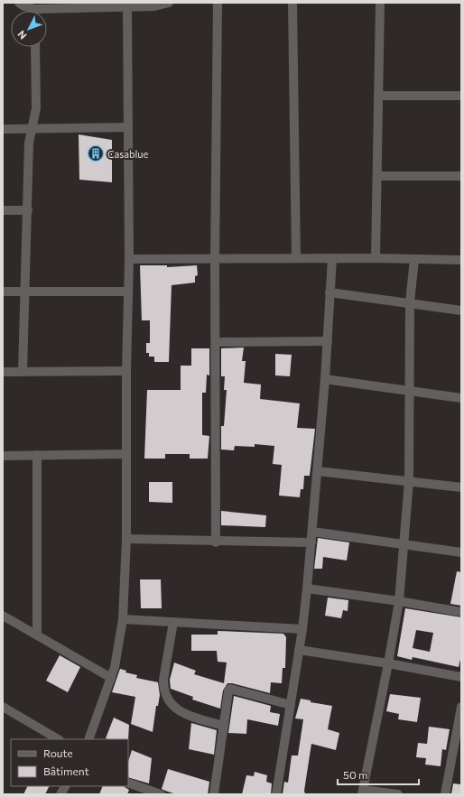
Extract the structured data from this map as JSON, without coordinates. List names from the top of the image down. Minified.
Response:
{"places":{"building":["Casablue"]},"legend":["Route","Bâtiment"],"scale_bar":"50 m","north":"bottom left"}
